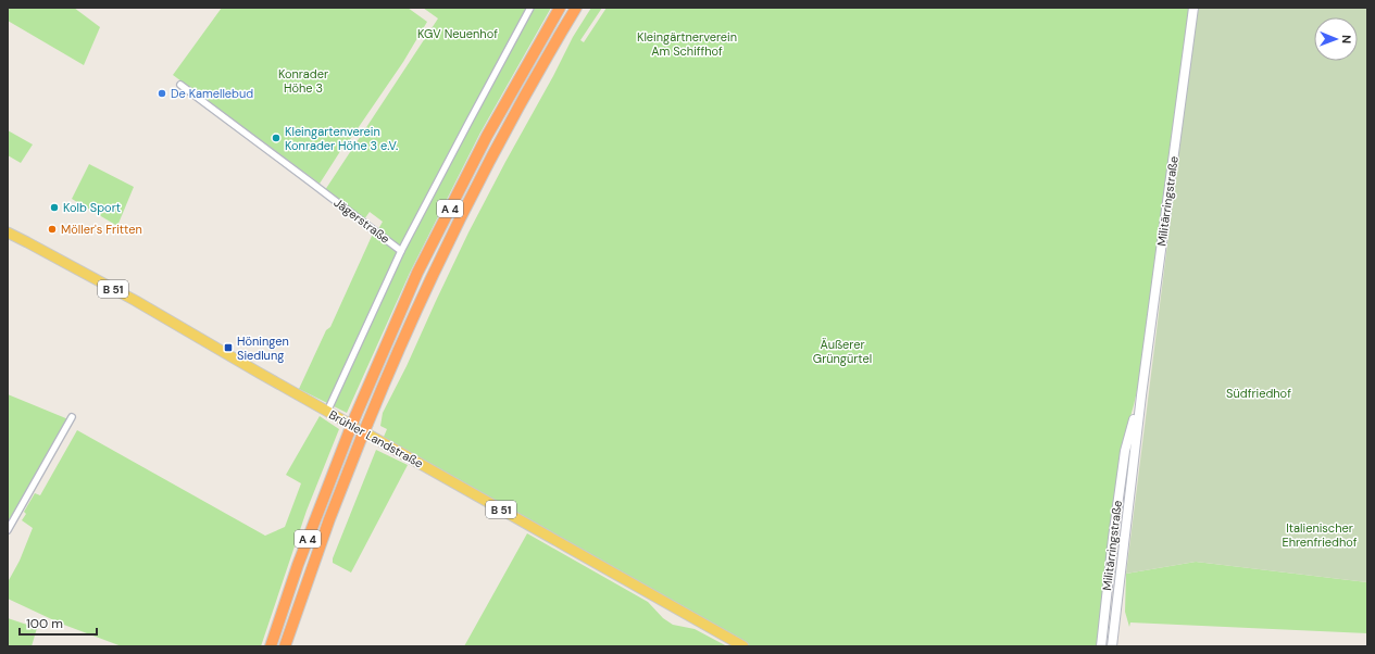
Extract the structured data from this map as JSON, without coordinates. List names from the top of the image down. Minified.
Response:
{"streets":{"highway":["A 4"],"main road":["Militärringstraße","B 51","Brühler Landstraße"],"street":["Jägerstraße"]},"crossings":[["Jägerstraße","Brühler Landstraße"]],"parks":["KGV Neuenhof","Kleingärtnerverein Am Schiffhof","Konrader Höhe 3","Äußerer Grüngürtel","Südfriedhof","Italienischer Ehrenfriedhof"],"places":{"other":["De Kamellebud","Kleingartenverein Konrader Höhe 3 e.V.","Kolb Sport","Möller's Fritten"],"transit":["Höningen Siedlung"]},"scale_bar":"100 m","north":"right"}
